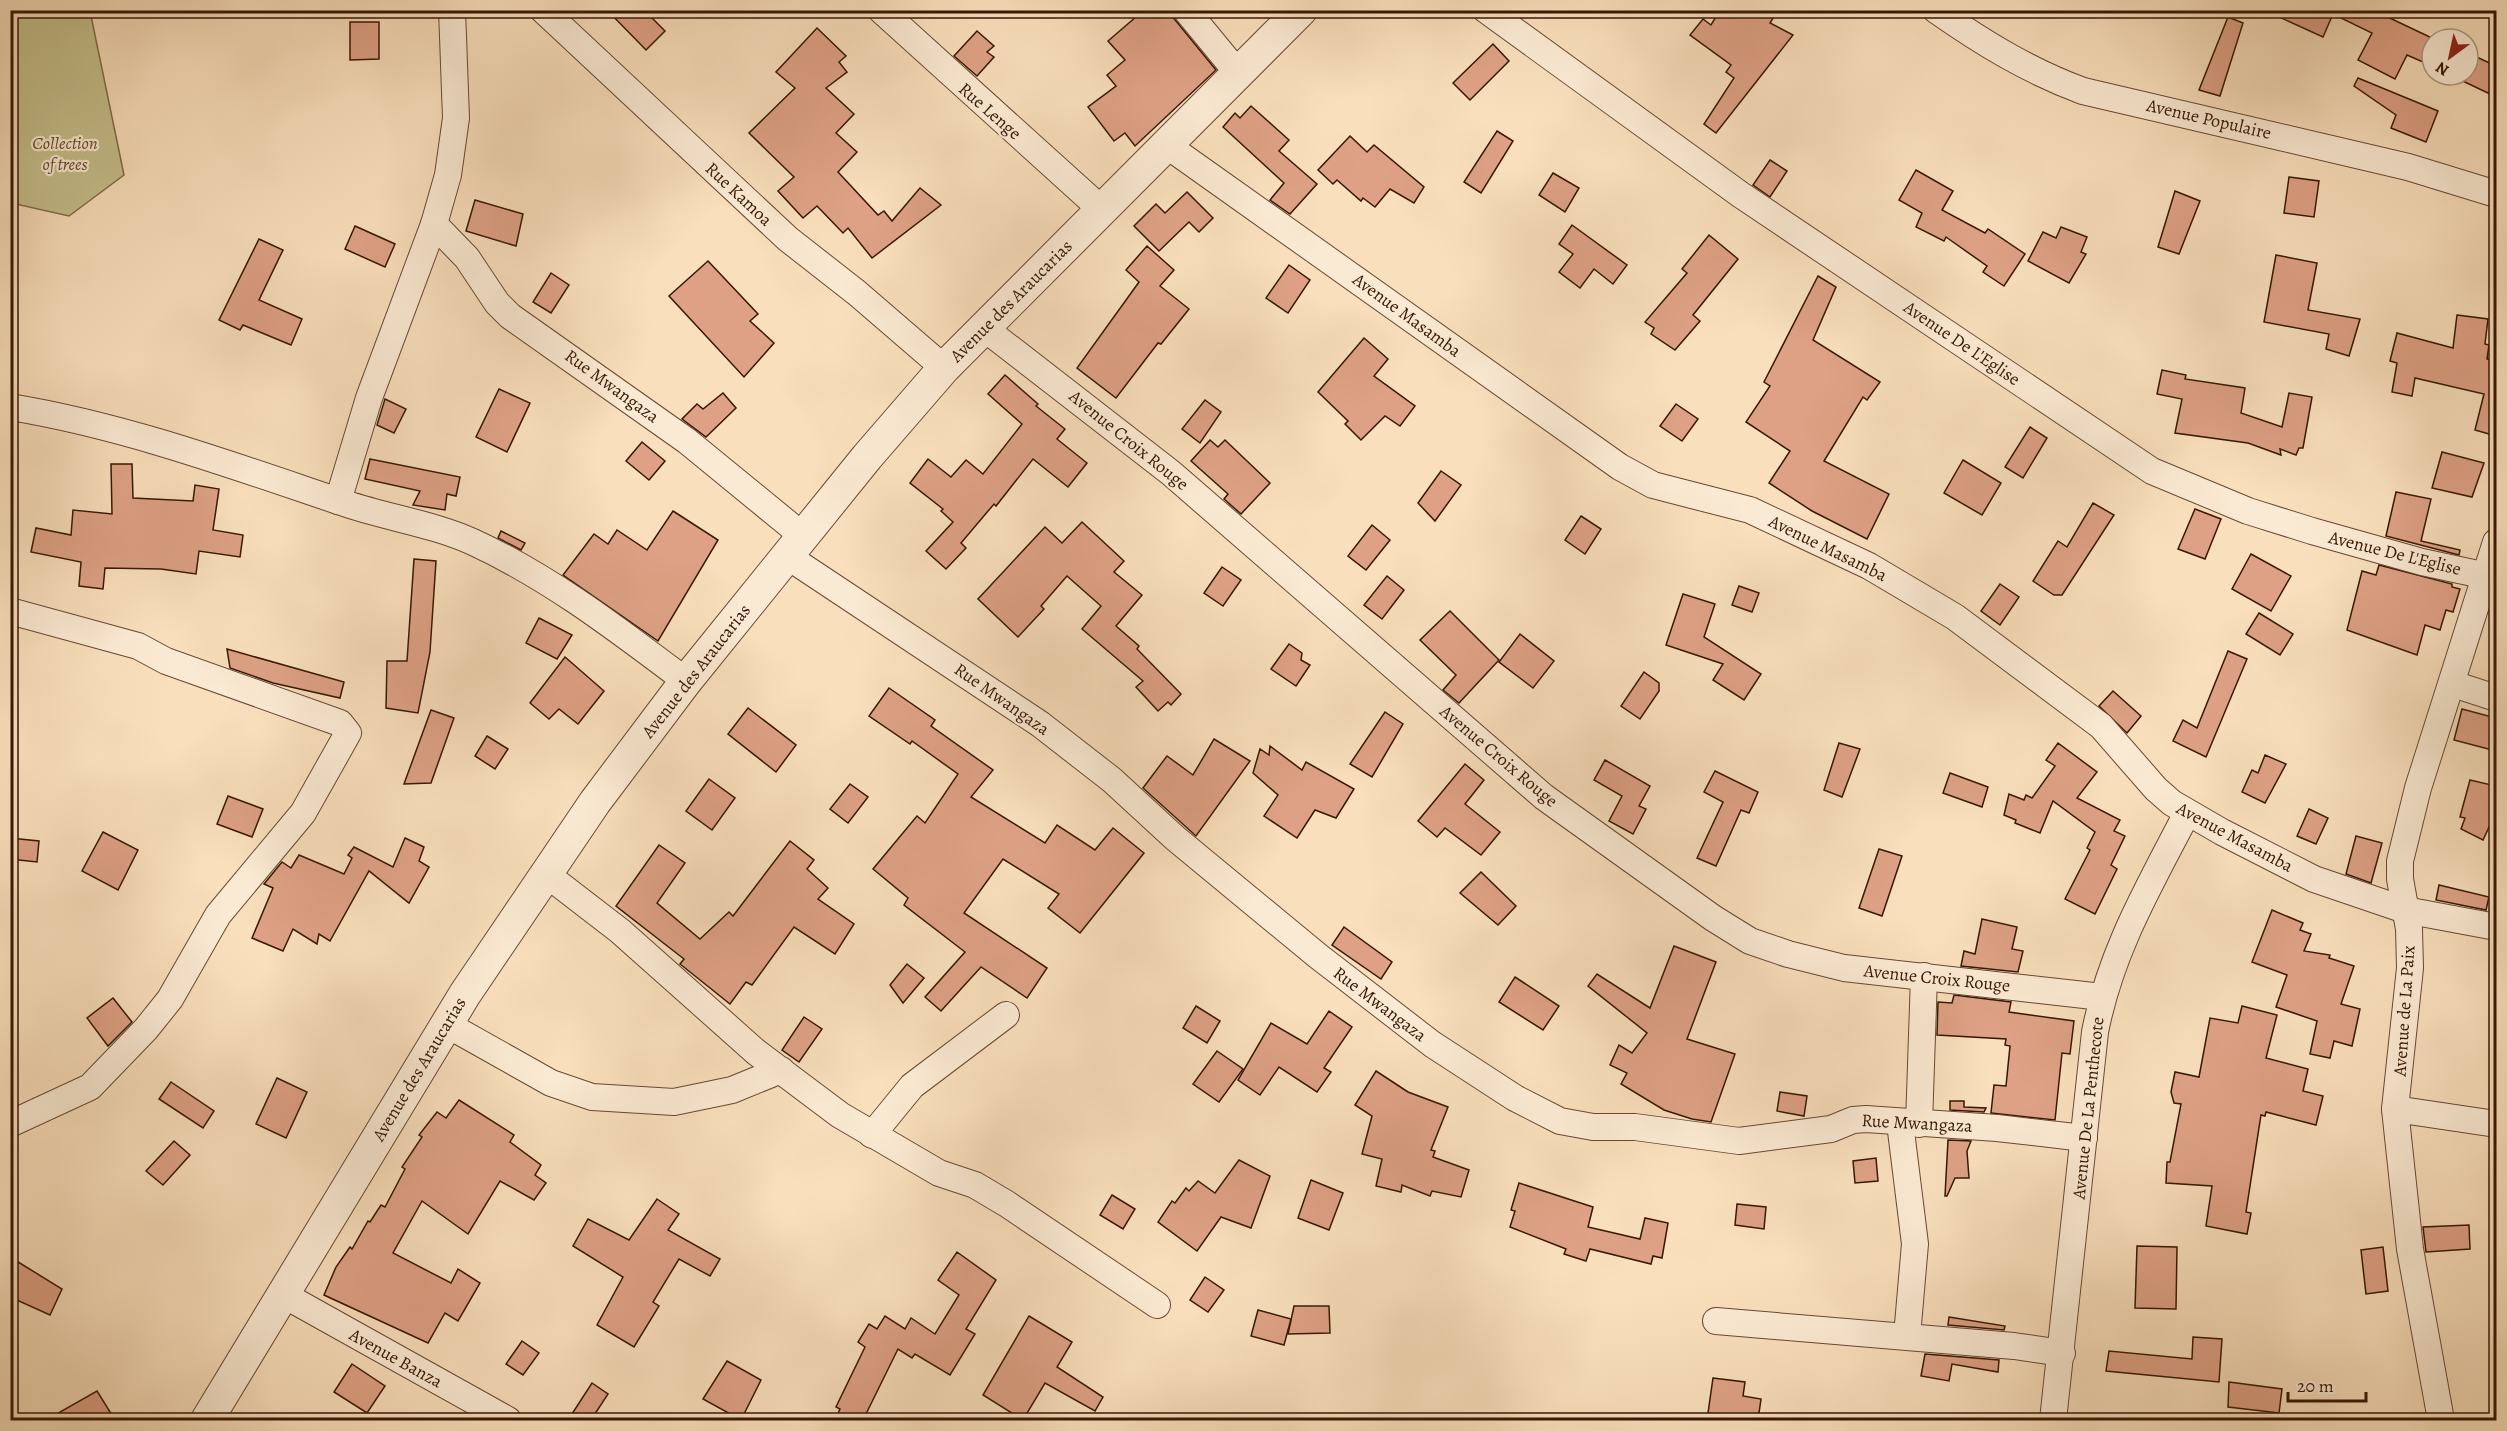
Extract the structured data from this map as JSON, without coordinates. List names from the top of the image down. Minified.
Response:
{"streets":{"street":["Rue Lenge","Avenue Populaire","Rue Kamoa","Avenue des Araucarias","Avenue Masamba","Avenue De L'Eglise","Rue Mwangaza","Avenue Croix Rouge","Avenue de La Paix","Avenue De La Penthecote","Avenue Banza"]},"crossings":[["Rue Lenge","Avenue des Araucarias"],["Rue Kamoa","Avenue des Araucarias"],["Avenue des Araucarias","Avenue Masamba"],["Avenue des Araucarias","Rue Mwangaza"],["Avenue des Araucarias","Avenue Croix Rouge"],["Avenue des Araucarias","Avenue Banza"],["Avenue Masamba","Avenue de La Paix"],["Avenue Masamba","Avenue De La Penthecote"],["Avenue De L'Eglise","Avenue de La Paix"],["Rue Mwangaza","Avenue De La Penthecote"],["Avenue Croix Rouge","Avenue De La Penthecote"]],"parks":["Collection of trees"],"scale_bar":"20 m","north":"bottom left"}
